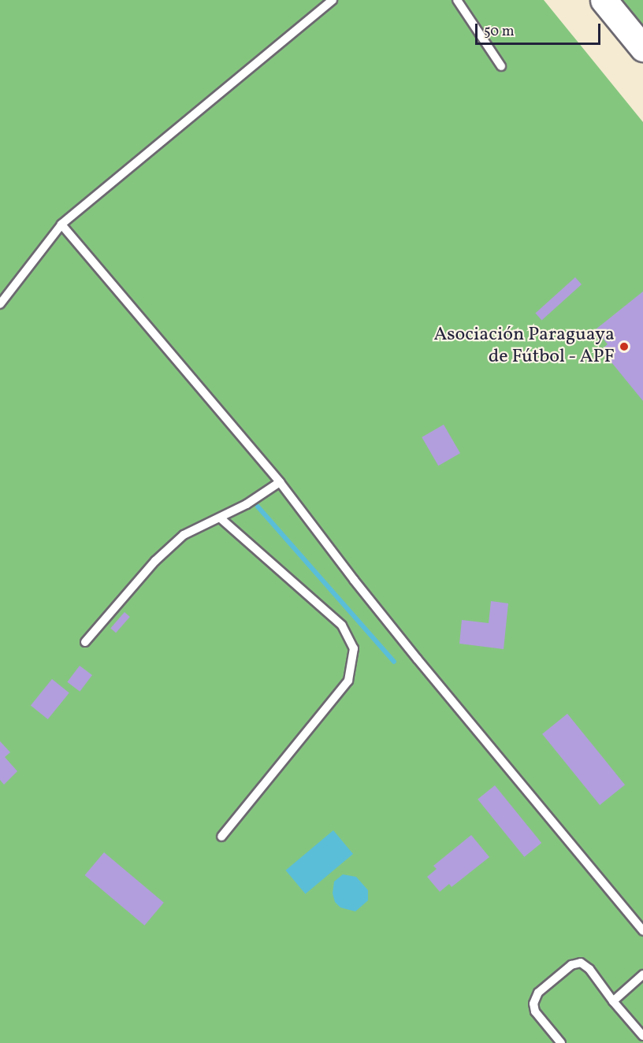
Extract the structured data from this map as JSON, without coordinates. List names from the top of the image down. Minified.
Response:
{"places":["Asociación Paraguaya de Fútbol - APF"],"scale_bar":"50 m"}
